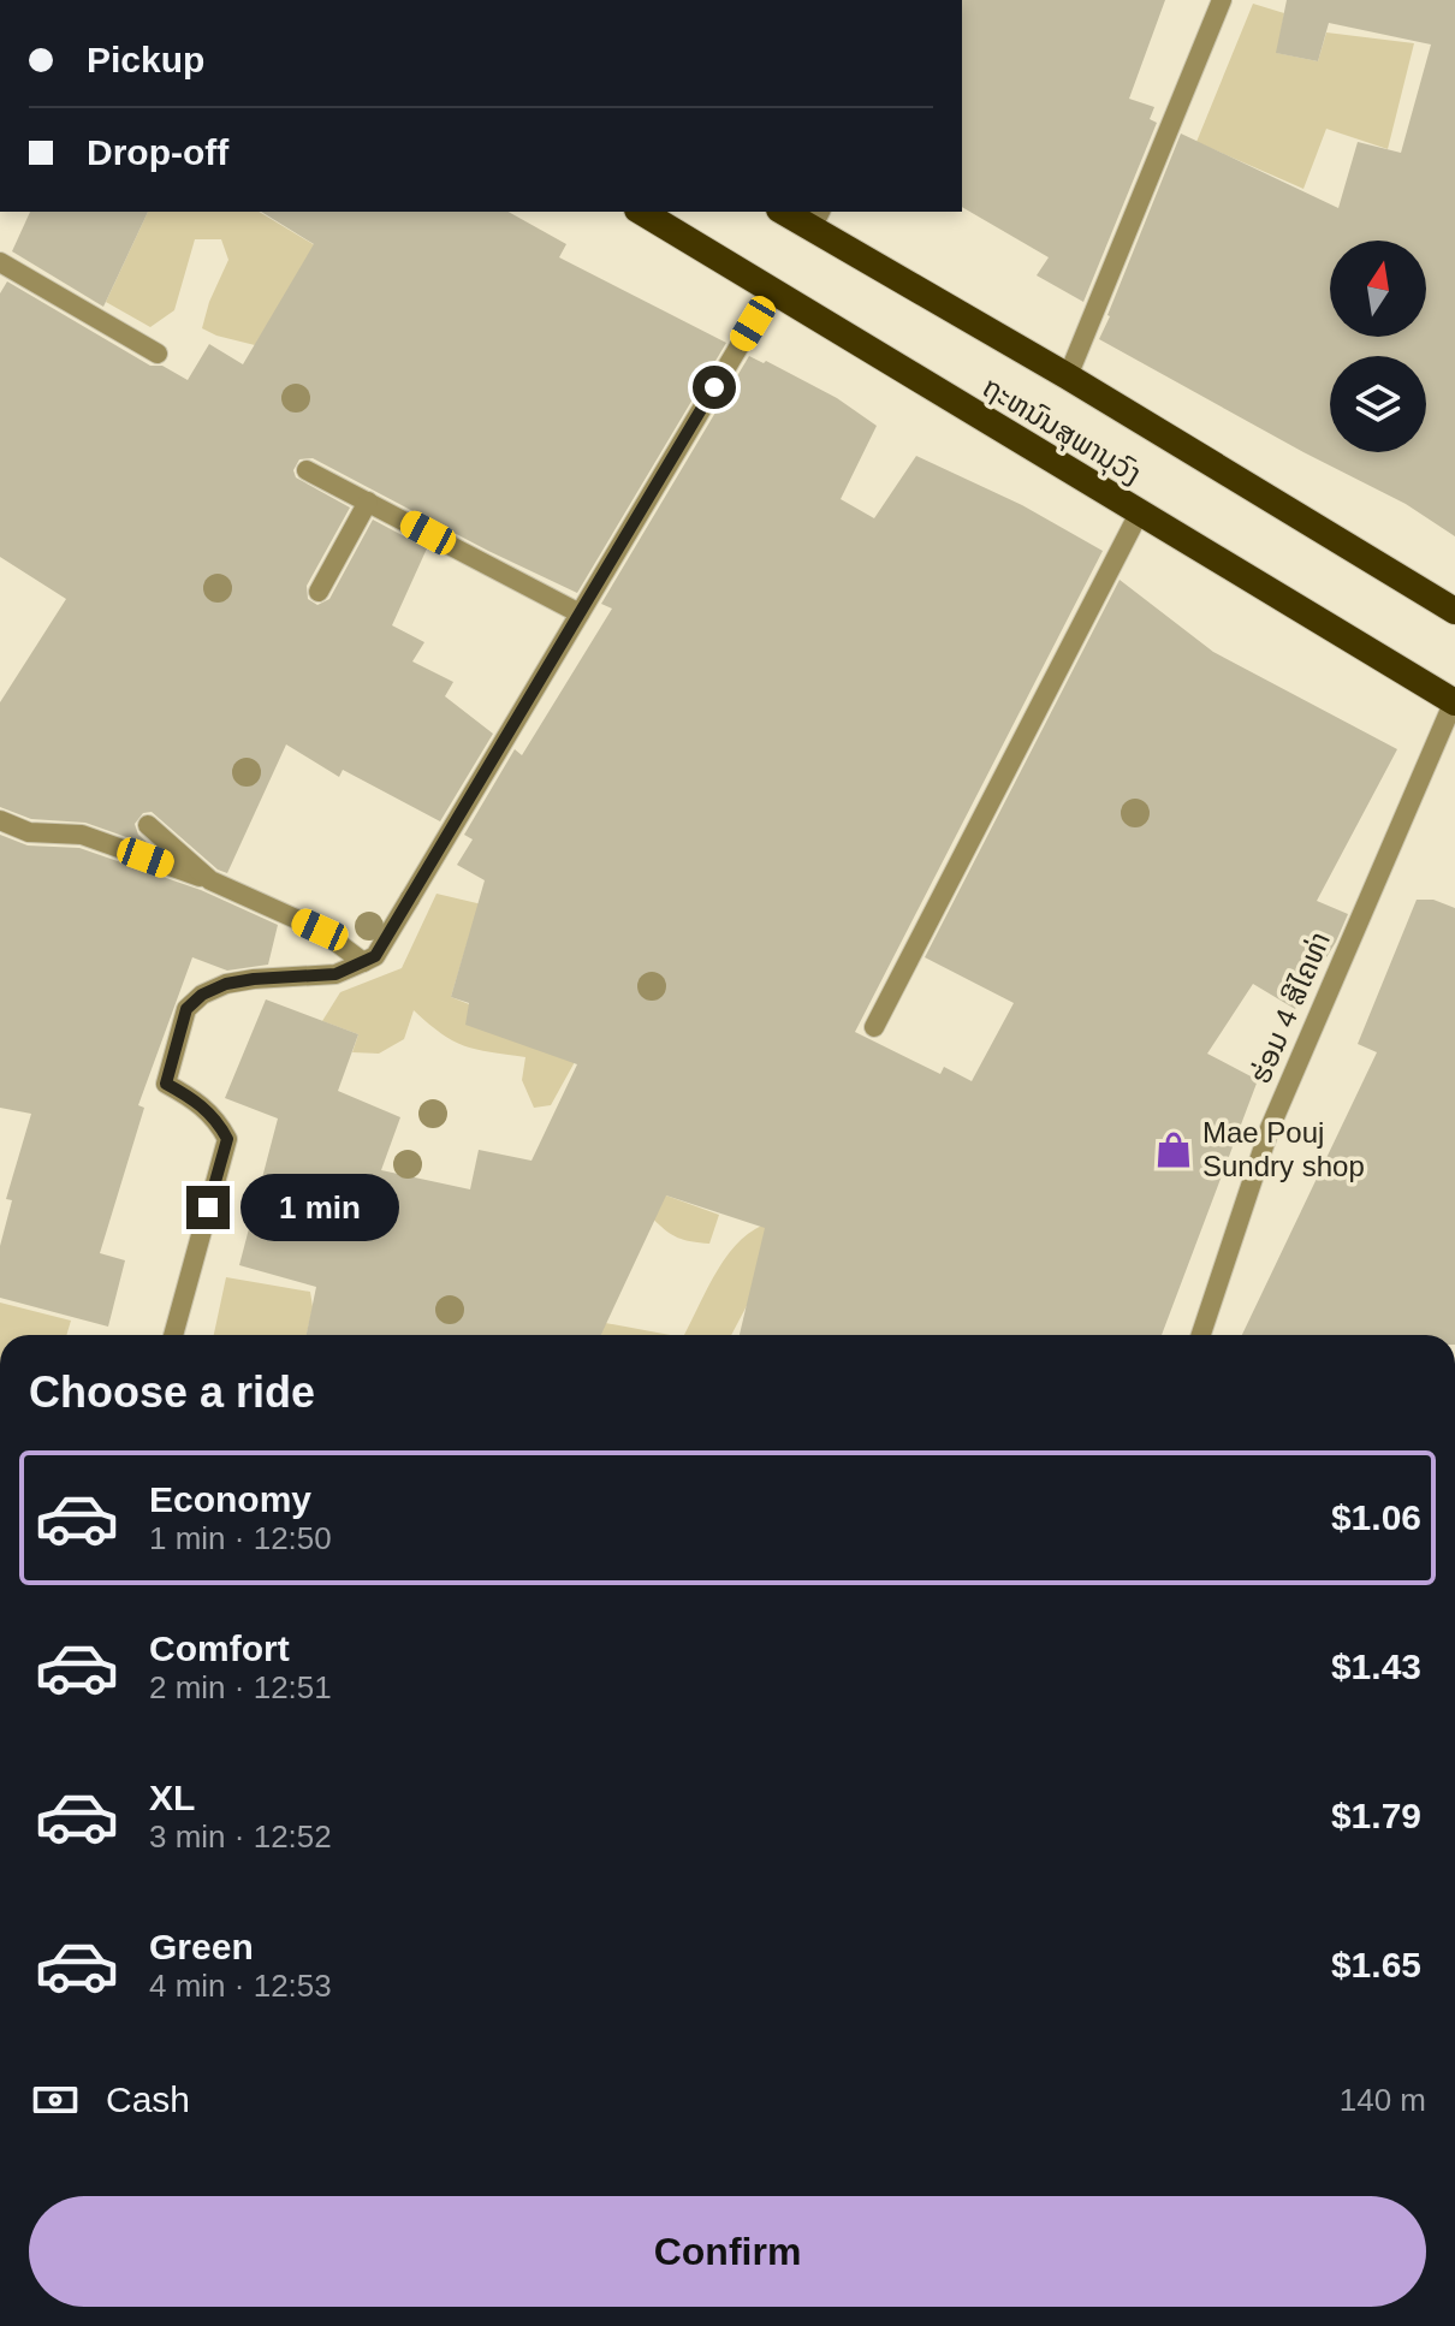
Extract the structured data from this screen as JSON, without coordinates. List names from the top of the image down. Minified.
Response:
{"streets":{"highway":["ຖະຫນົນສຸພານຸວົງ"],"street":["ຮ່ອມ 4 ສີໄຄທ່າ"]},"crossings":[["ຖະຫນົນສຸພານຸວົງ","ຮ່ອມ 4 ສີໄຄທ່າ"]],"places":{"shop":["Mae Pouj Sundry shop"]},"north":"top","page":{"banner":["Pickup","Drop-off"],"bubble":"1 min","heading":"Choose a ride","list":[{"name":"Economy","note":"1 min · 12:50","value":"$1.06"},{"name":"Comfort","note":"2 min · 12:51","value":"$1.43"},{"name":"XL","note":"3 min · 12:52","value":"$1.79"},{"name":"Green","note":"4 min · 12:53","value":"$1.65"}],"pay":["Cash","140 m"],"buttons":"Confirm"}}
